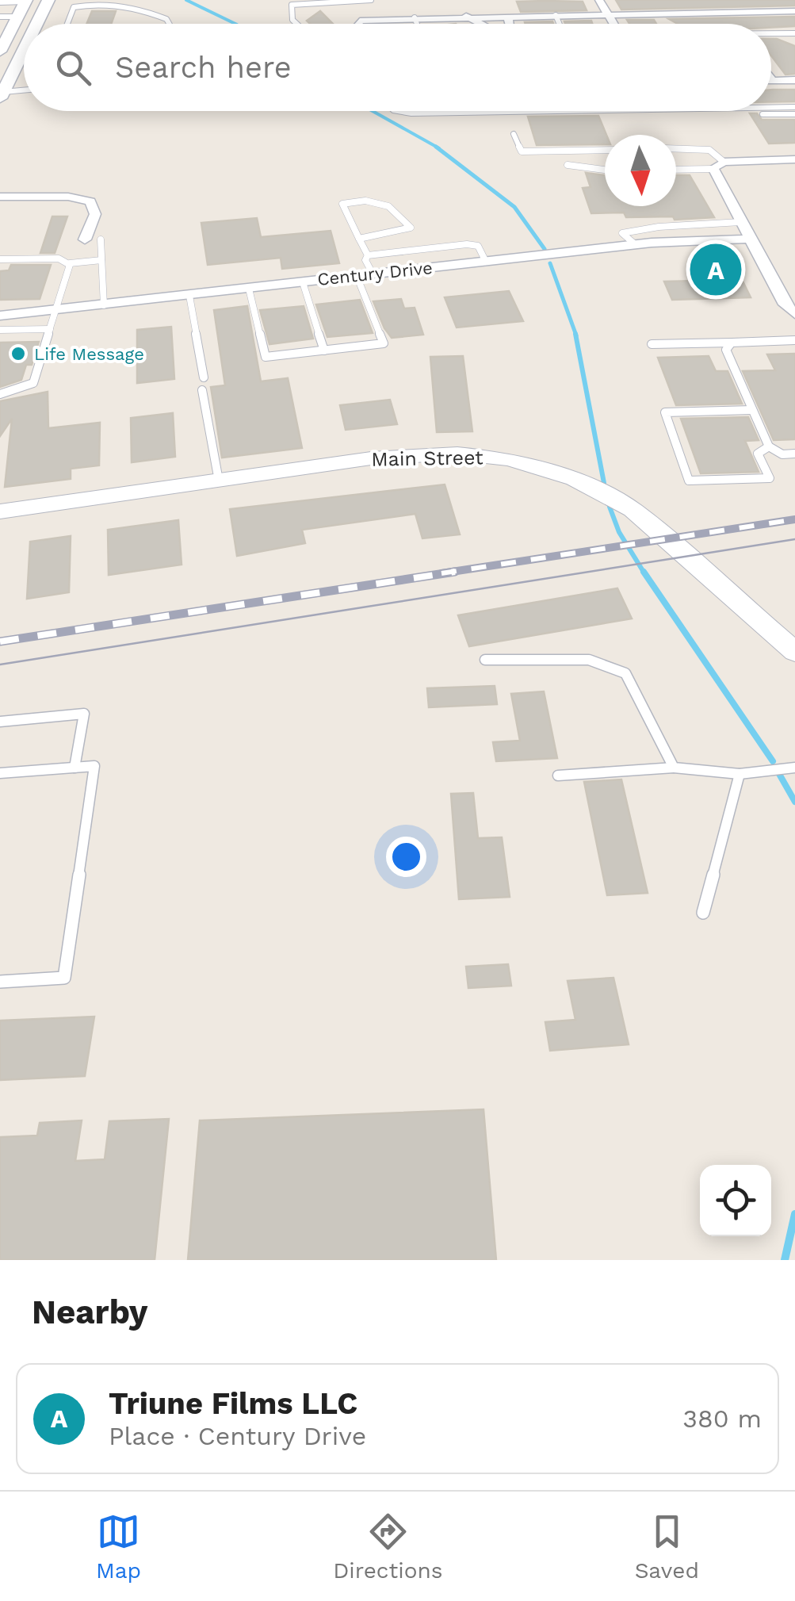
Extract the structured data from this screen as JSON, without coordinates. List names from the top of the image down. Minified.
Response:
{"streets":{"street":["Century Drive","Main Street"]},"places":["Life Message"],"north":"bottom","page":{"search":"Search here","pins":"A","heading":"Nearby","list":[{"mark":"A","name":"Triune Films LLC","note":"Place · Century Drive","value":"380 m"}],"nav":["Map","Directions","Saved"]}}
